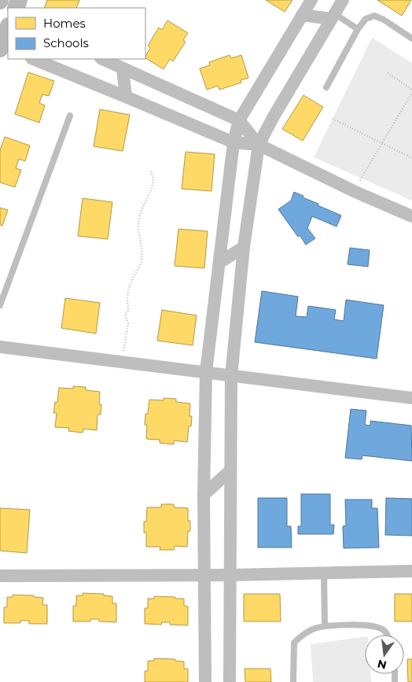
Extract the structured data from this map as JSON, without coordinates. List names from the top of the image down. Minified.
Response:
{"legend":["Homes","Schools"],"north":"bottom"}
